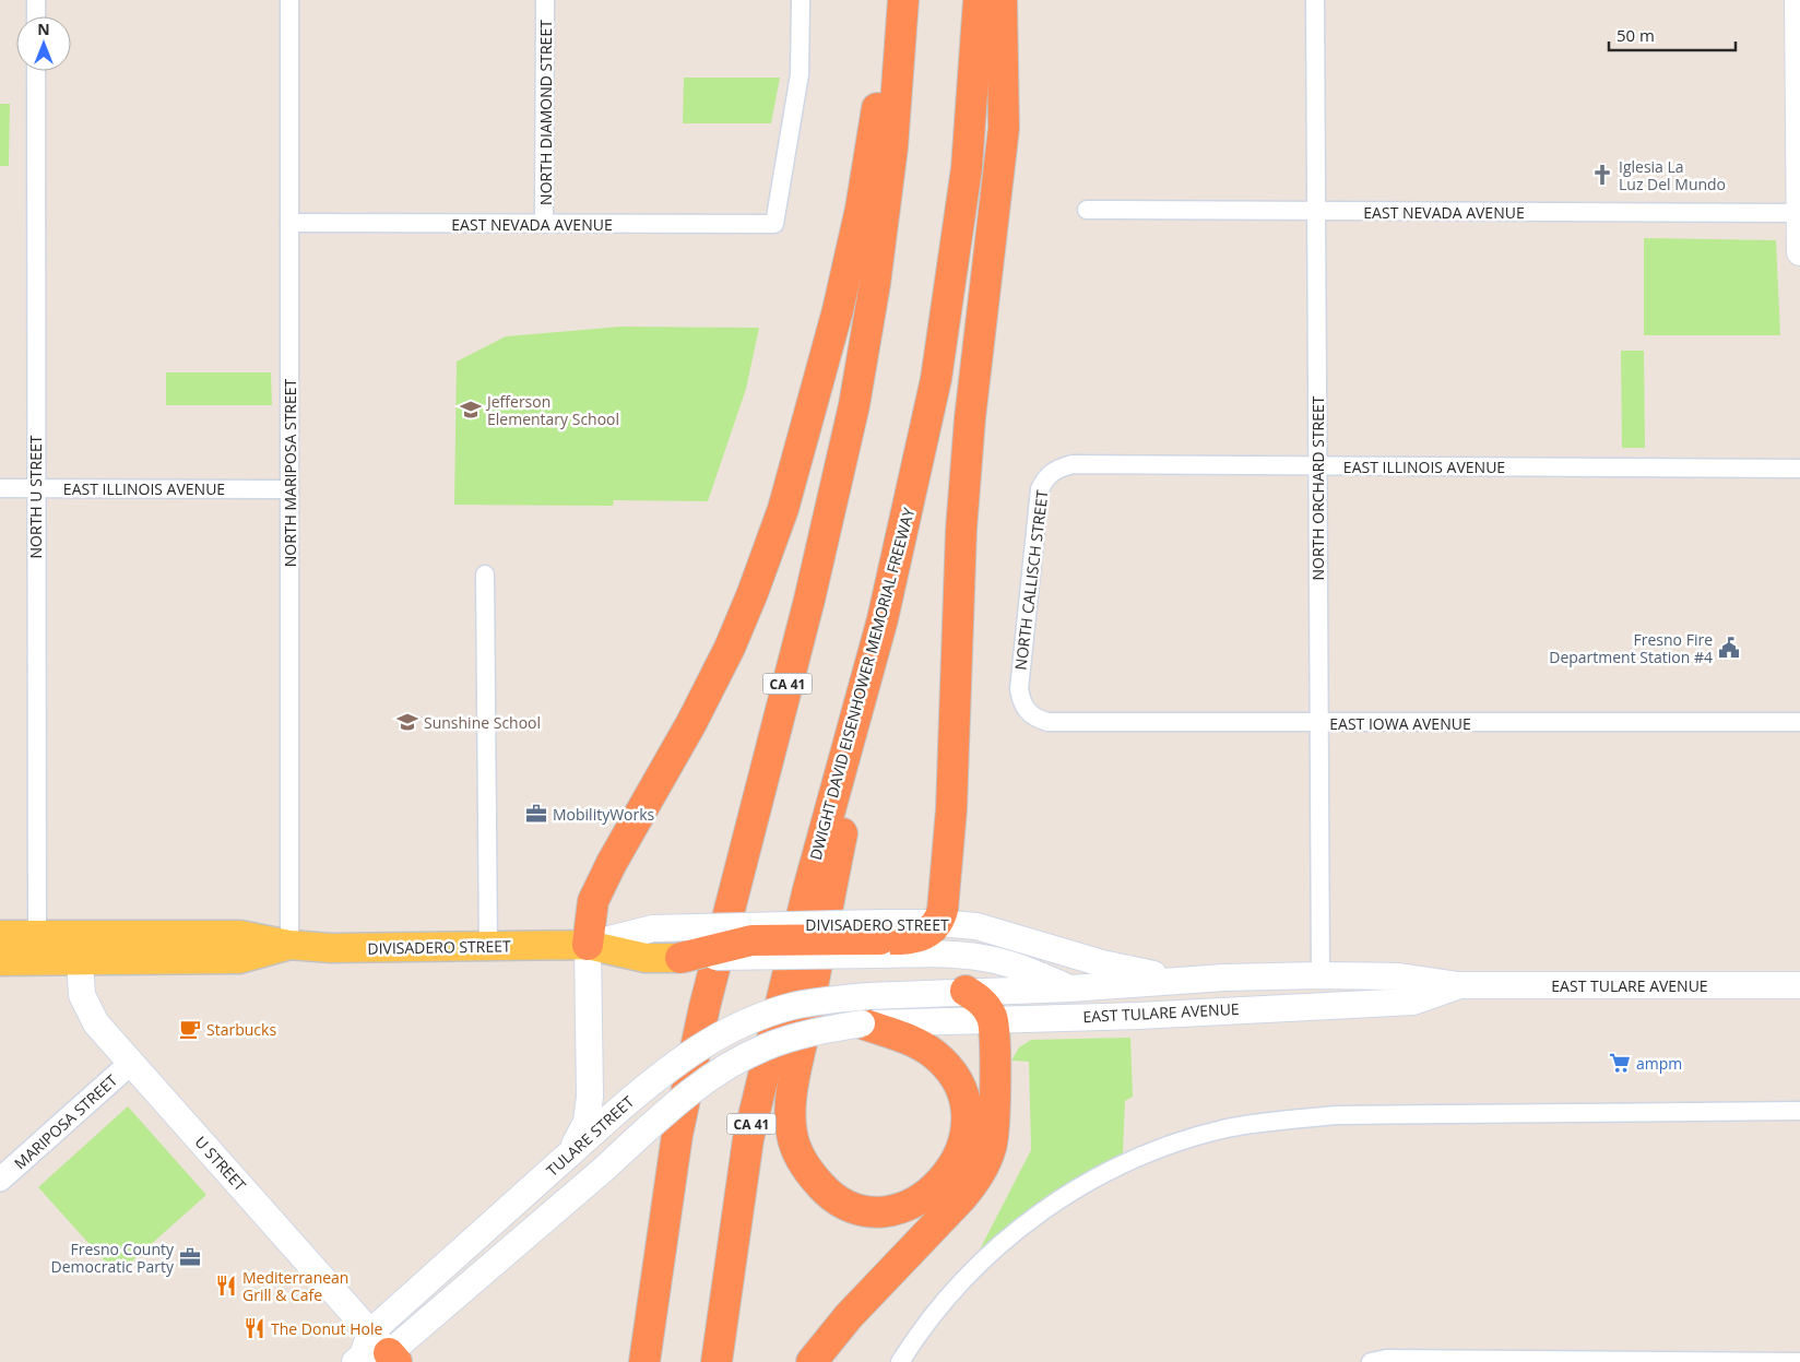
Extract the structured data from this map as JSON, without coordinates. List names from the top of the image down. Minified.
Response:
{"streets":{"highway":["CA 41","DWIGHT DAVID EISENHOWER MEMORIAL FREEWAY"],"main road":["DIVISADERO STREET","EAST TULARE AVENUE","TULARE STREET","U STREET"],"street":["NORTH DIAMOND STREET","EAST NEVADA AVENUE","EAST ILLINOIS AVENUE","NORTH MARIPOSA STREET","NORTH ORCHARD STREET","NORTH U STREET","NORTH CALLISCH STREET","EAST IOWA AVENUE","MARIPOSA STREET"]},"crossings":[["NORTH DIAMOND STREET","EAST NEVADA AVENUE"],["EAST NEVADA AVENUE","NORTH MARIPOSA STREET"],["EAST NEVADA AVENUE","NORTH ORCHARD STREET"],["EAST ILLINOIS AVENUE","NORTH MARIPOSA STREET"],["EAST ILLINOIS AVENUE","NORTH ORCHARD STREET"],["EAST ILLINOIS AVENUE","NORTH U STREET"],["EAST ILLINOIS AVENUE","NORTH CALLISCH STREET"],["NORTH MARIPOSA STREET","DIVISADERO STREET"],["NORTH ORCHARD STREET","EAST IOWA AVENUE"],["NORTH ORCHARD STREET","EAST TULARE AVENUE"],["NORTH U STREET","DIVISADERO STREET"],["NORTH CALLISCH STREET","EAST IOWA AVENUE"],["DIVISADERO STREET","EAST TULARE AVENUE"],["DIVISADERO STREET","U STREET"],["EAST TULARE AVENUE","TULARE STREET"],["MARIPOSA STREET","U STREET"],["TULARE STREET","U STREET"]],"places":{"church":["Iglesia La Luz Del Mundo"],"school or university":["Jefferson Elementary School","Sunshine School"],"public building":["Fresno Fire Department Station #4"],"office":["MobilityWorks","Fresno County Democratic Party"],"cafe":["Starbucks"],"supermarket":["ampm"],"restaurant":["Mediterranean Grill & Cafe","The Donut Hole"]},"scale_bar":"50 m","north":"top"}
